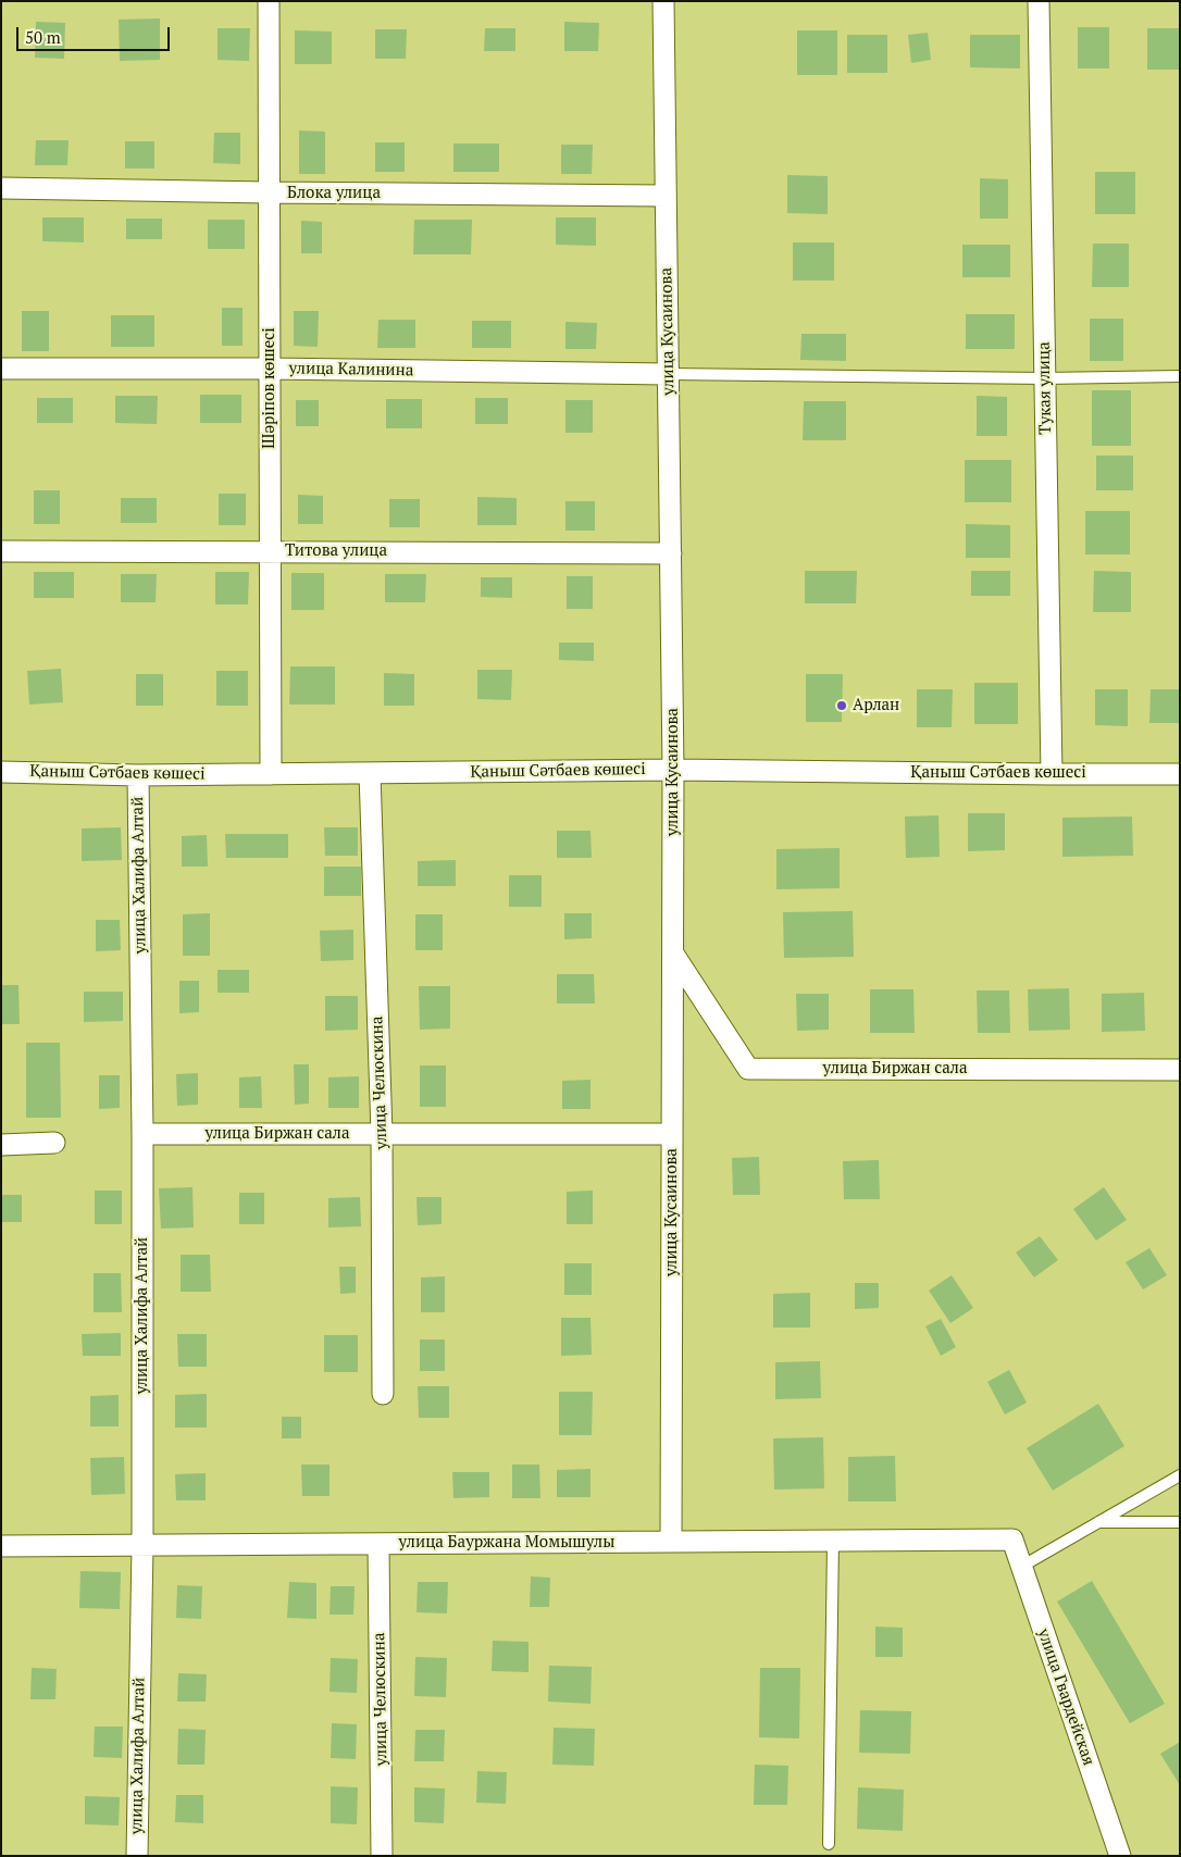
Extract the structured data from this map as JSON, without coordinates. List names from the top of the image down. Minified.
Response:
{"streets":{"street":["Блока улица","улица Кусаинова","улица Калинина","Шәріпов көшесі","Тукая улица","Титова улица","Қаныш Сәтбаев көшесі","улица Халифа Алтай","улица Биржан сала","улица Челюскина","улица Бауржана Момышулы","улица Гвардейская"]},"crossings":[["Блока улица","улица Кусаинова"],["Блока улица","Шәріпов көшесі"],["улица Кусаинова","улица Калинина"],["улица Кусаинова","Титова улица"],["улица Кусаинова","Қаныш Сәтбаев көшесі"],["улица Кусаинова","улица Биржан сала"],["улица Кусаинова","улица Бауржана Момышулы"],["улица Калинина","Шәріпов көшесі"],["Шәріпов көшесі","Титова улица"],["Шәріпов көшесі","Қаныш Сәтбаев көшесі"],["Тукая улица","Қаныш Сәтбаев көшесі"],["Қаныш Сәтбаев көшесі","улица Халифа Алтай"],["Қаныш Сәтбаев көшесі","улица Челюскина"],["улица Халифа Алтай","улица Биржан сала"],["улица Халифа Алтай","улица Бауржана Момышулы"],["улица Биржан сала","улица Челюскина"],["улица Челюскина","улица Бауржана Момышулы"],["улица Бауржана Момышулы","улица Гвардейская"]],"places":["Арлан"],"scale_bar":"50 m"}
